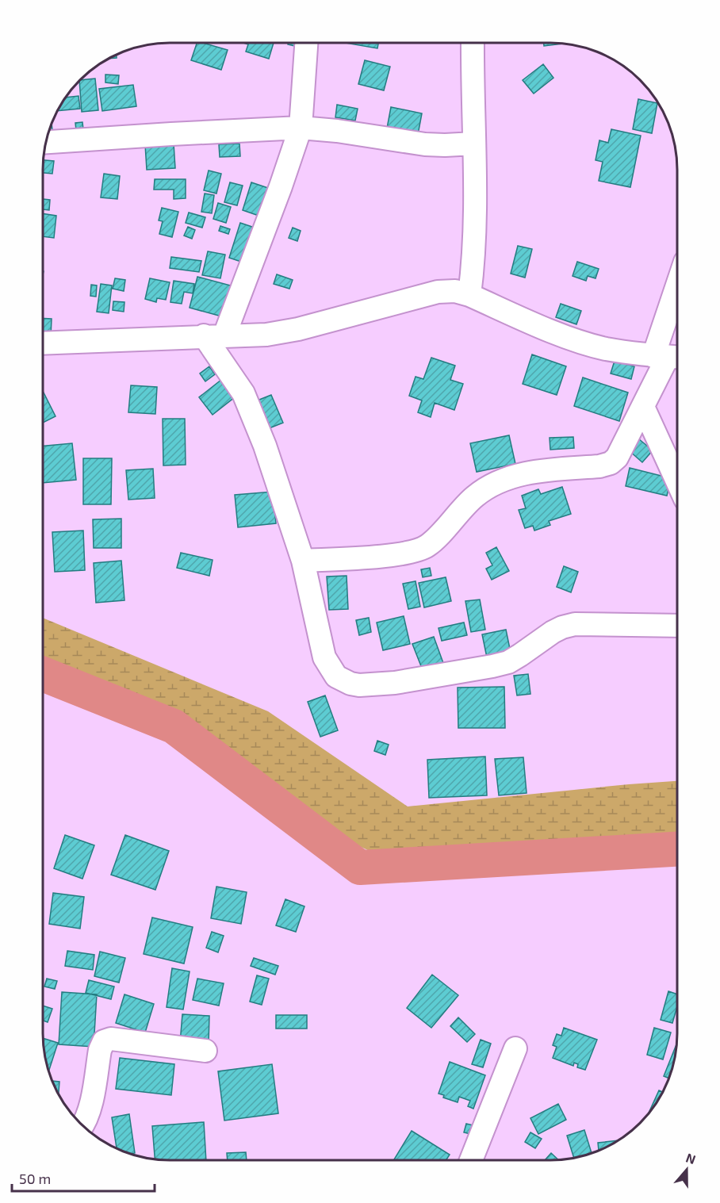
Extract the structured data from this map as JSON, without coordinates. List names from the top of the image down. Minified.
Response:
{"scale_bar":"50 m","north":"top"}
